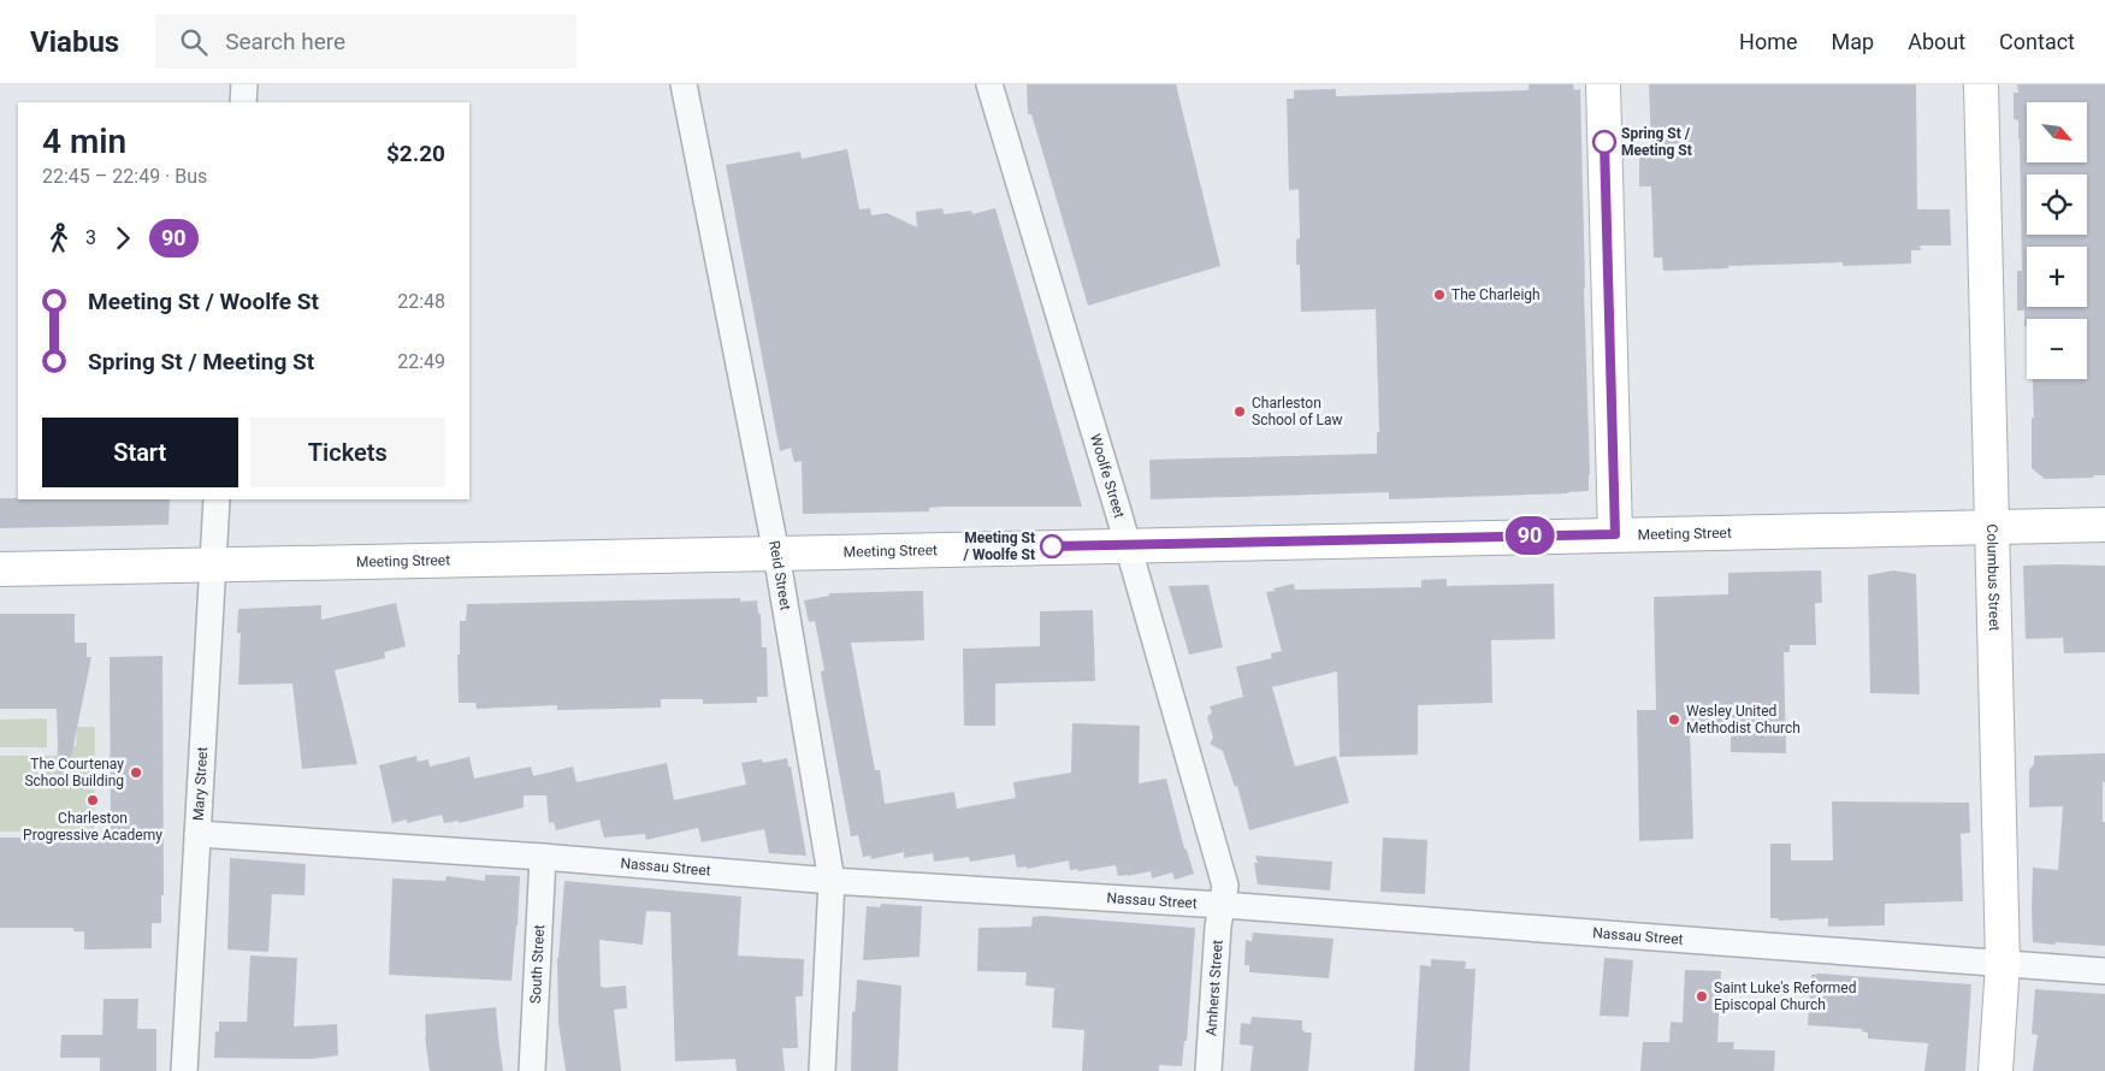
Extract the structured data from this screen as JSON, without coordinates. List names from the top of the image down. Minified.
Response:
{"streets":{"main road":["Meeting Street","Columbus Street"],"street":["Woolfe Street","Reid Street","Mary Street","Nassau Street","South Street","Amherst Street"]},"crossings":[["Woolfe Street","Meeting Street"],["Woolfe Street","Nassau Street"],["Woolfe Street","Amherst Street"],["Meeting Street","Reid Street"],["Meeting Street","Columbus Street"],["Meeting Street","Mary Street"],["Reid Street","Nassau Street"],["Columbus Street","Nassau Street"],["Mary Street","Nassau Street"],["Nassau Street","South Street"],["Nassau Street","Amherst Street"]],"places":["Spring St / Meeting St","The Charleigh","Charleston School of Law","Meeting St / Woolfe St","Wesley United Methodist Church","The Courtenay School Building","Charleston Progressive Academy","Saint Luke's Reformed Episcopal Church"],"lines":["bus line 90"],"north":"bottom right","page":{"header":"Viabus","search":"Search here","nav":["Home","Map","About","Contact"],"on_map":"90","map_buttons":["+","−"],"heading":["4 min","22:45 – 22:49 · Bus","$2.20"],"legs":["3","90"],"list":[{"name":"Meeting St / Woolfe St","value":"22:48"},{"name":"Spring St / Meeting St","value":"22:49"}],"buttons":["Start","Tickets"]}}
